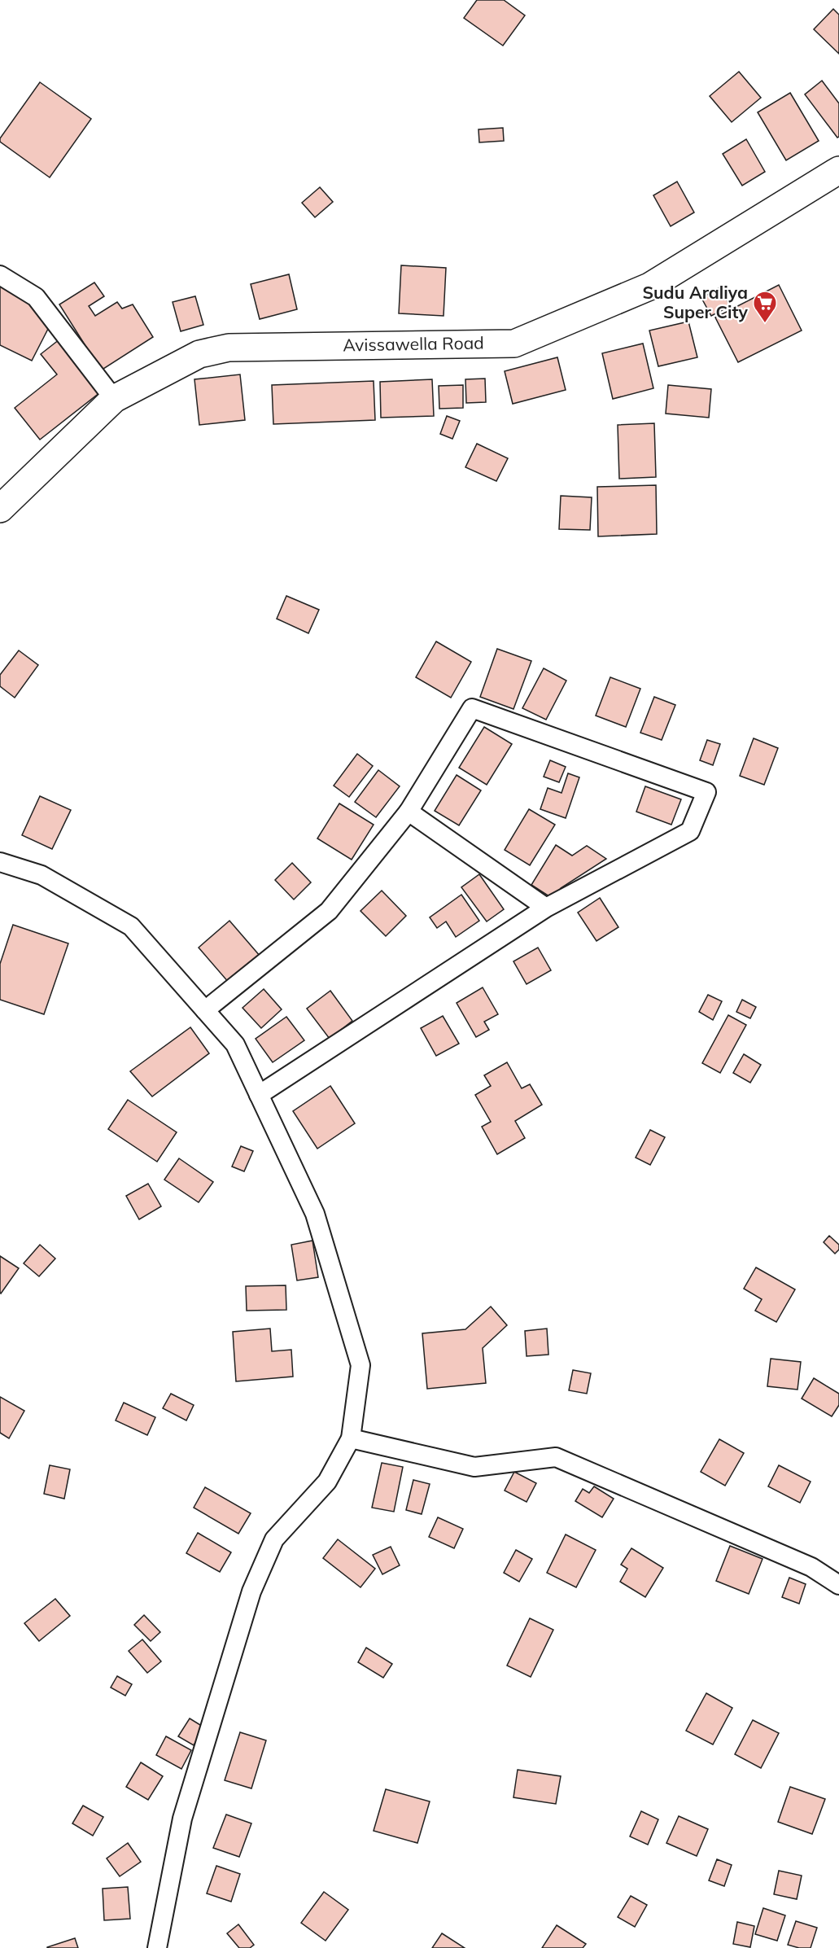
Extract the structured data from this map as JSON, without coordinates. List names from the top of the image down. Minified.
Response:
{"streets":{"main road":["Avissawella Road"]},"places":{"supermarket":["Sudu Araliya Super City"]}}
